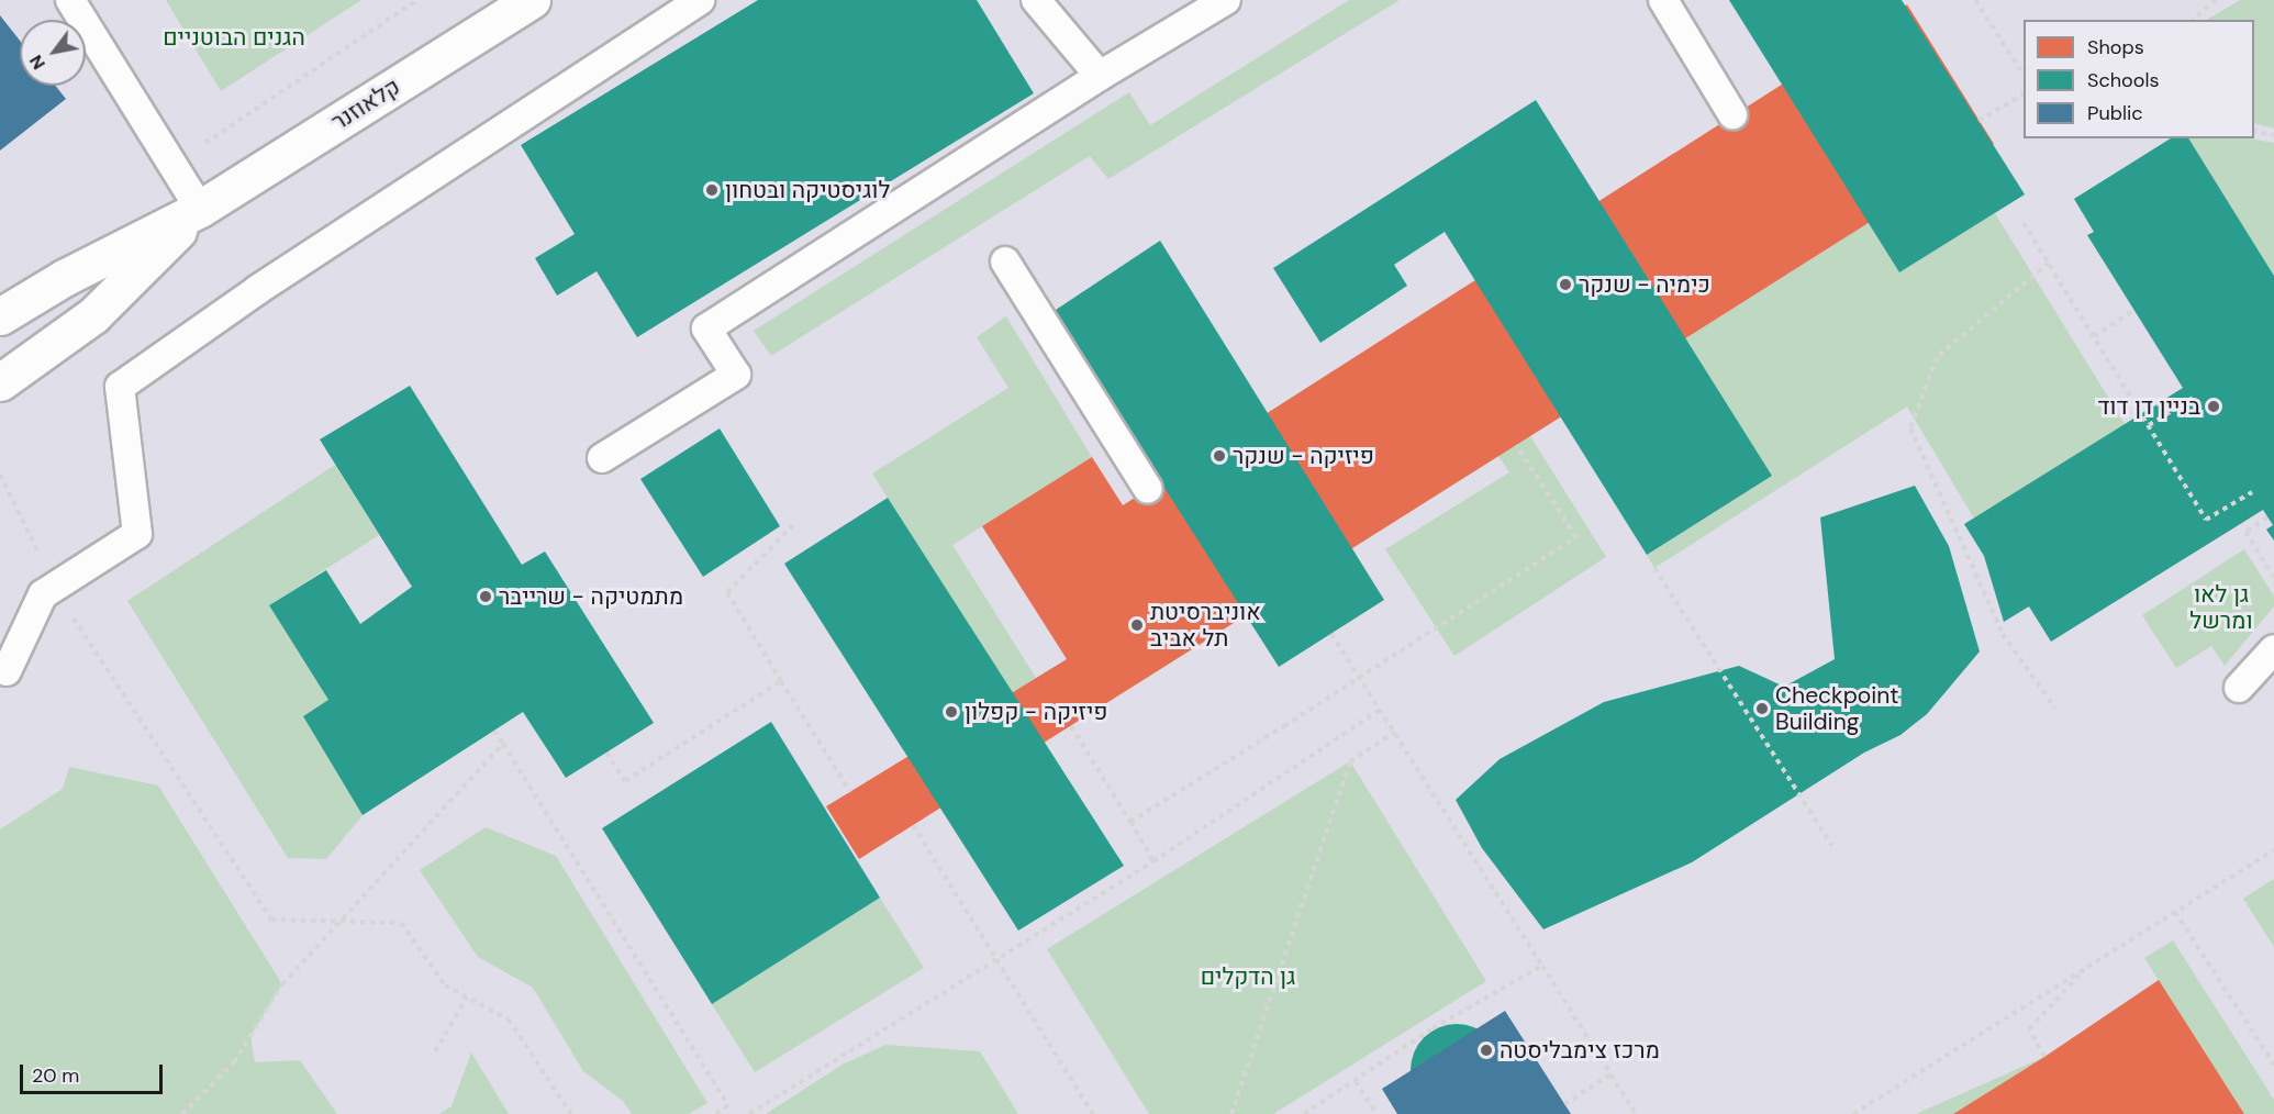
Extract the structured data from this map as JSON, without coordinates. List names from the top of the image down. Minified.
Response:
{"streets":{"street":["קלאוזנר"]},"parks":["הגנים הבוטניים","גן לאו ומרשל","גן הדקלים"],"places":["לוגיסטיקה ובטחון","כימיה - שנקר","בניין דן דוד","פיזיקה - שנקר","מתמטיקה - שרייבר","אוניברסיטת תל אביב","Checkpoint Building","פיזיקה - קפלון","מרכז צימבליסטה"],"legend":["Shops","Schools","Public"],"scale_bar":"20 m","north":"bottom left"}
